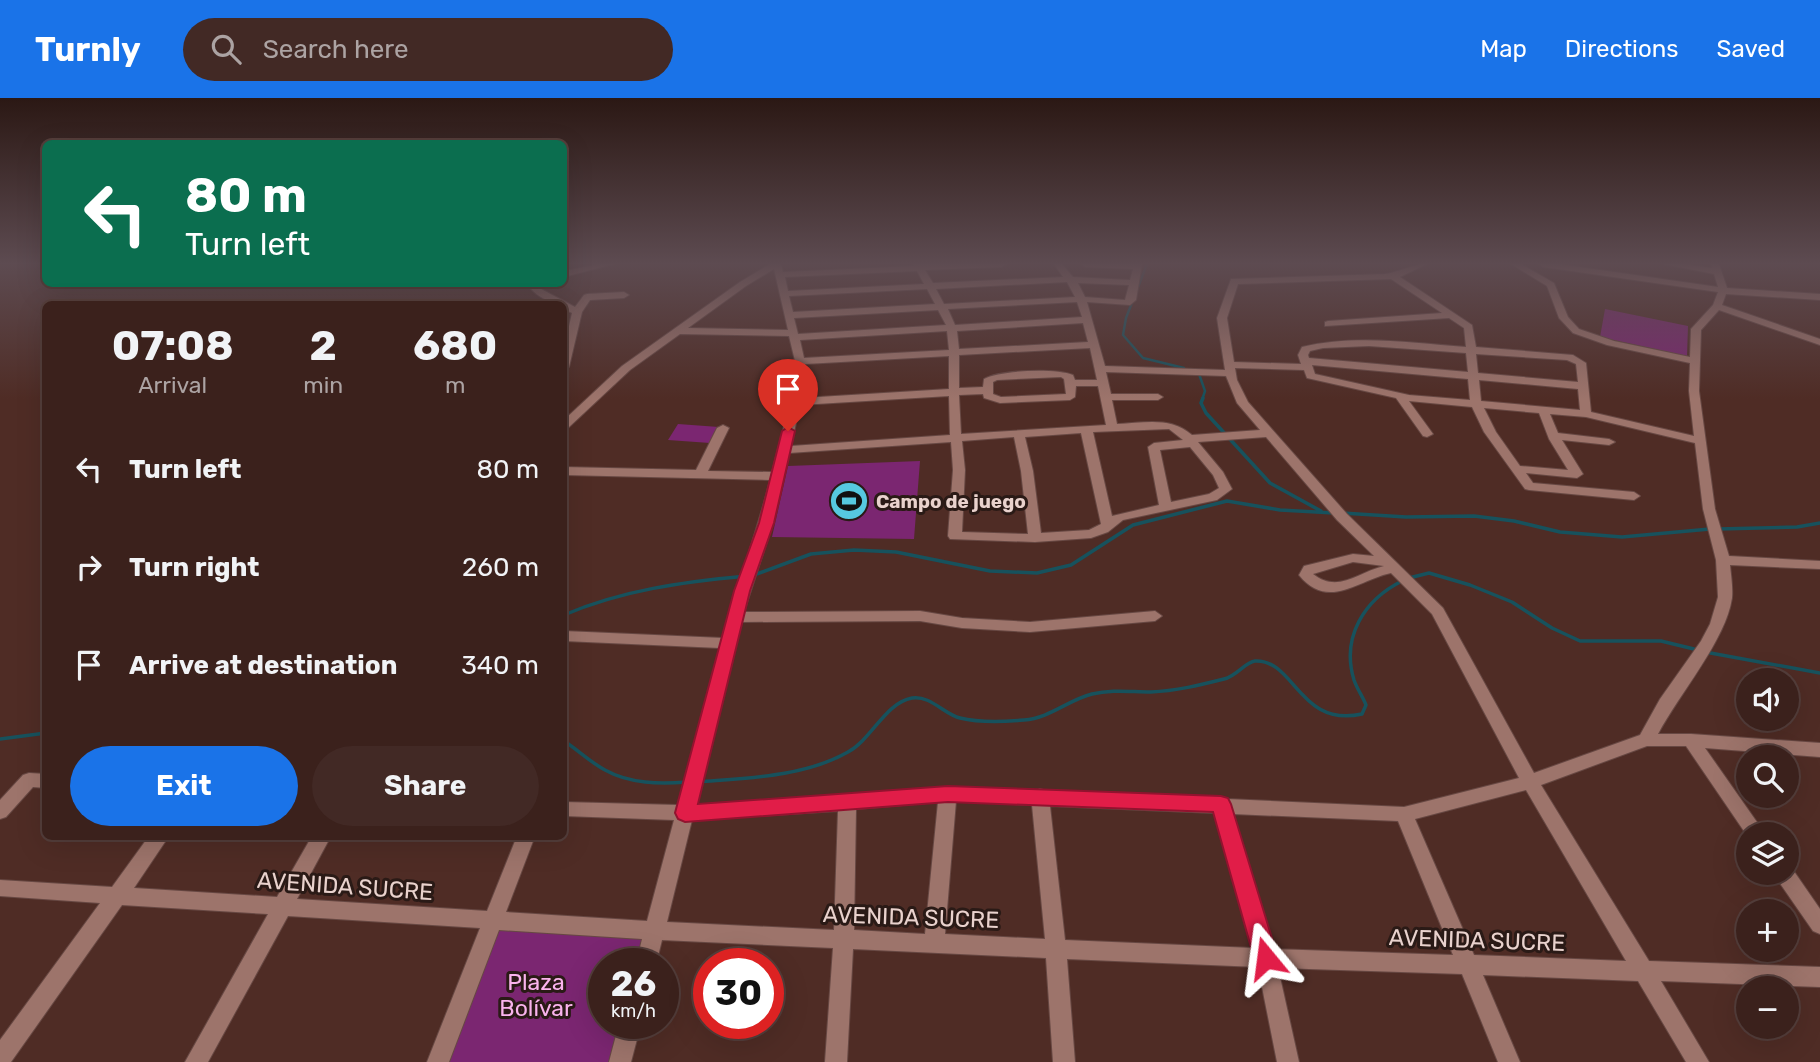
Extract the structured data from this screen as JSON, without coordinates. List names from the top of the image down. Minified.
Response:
{"streets":{"street":["AVENIDA SUCRE"]},"parks":["Plaza Bolívar"],"places":{"sports":["Campo de juego"]},"page":{"header":"Turnly","search":"Search here","nav":["Map","Directions","Saved"],"turn":["80 m","Turn left"],"eta":["07:08","Arrival","2","min","680","m"],"list":[{"name":"Turn left","value":"80 m"},{"name":"Turn right","value":"260 m"},{"name":"Arrive at destination","value":"340 m"}],"map_buttons":["+","−"],"buttons":["Exit","Share"],"speed":"26 km/h","limit":"30"}}
